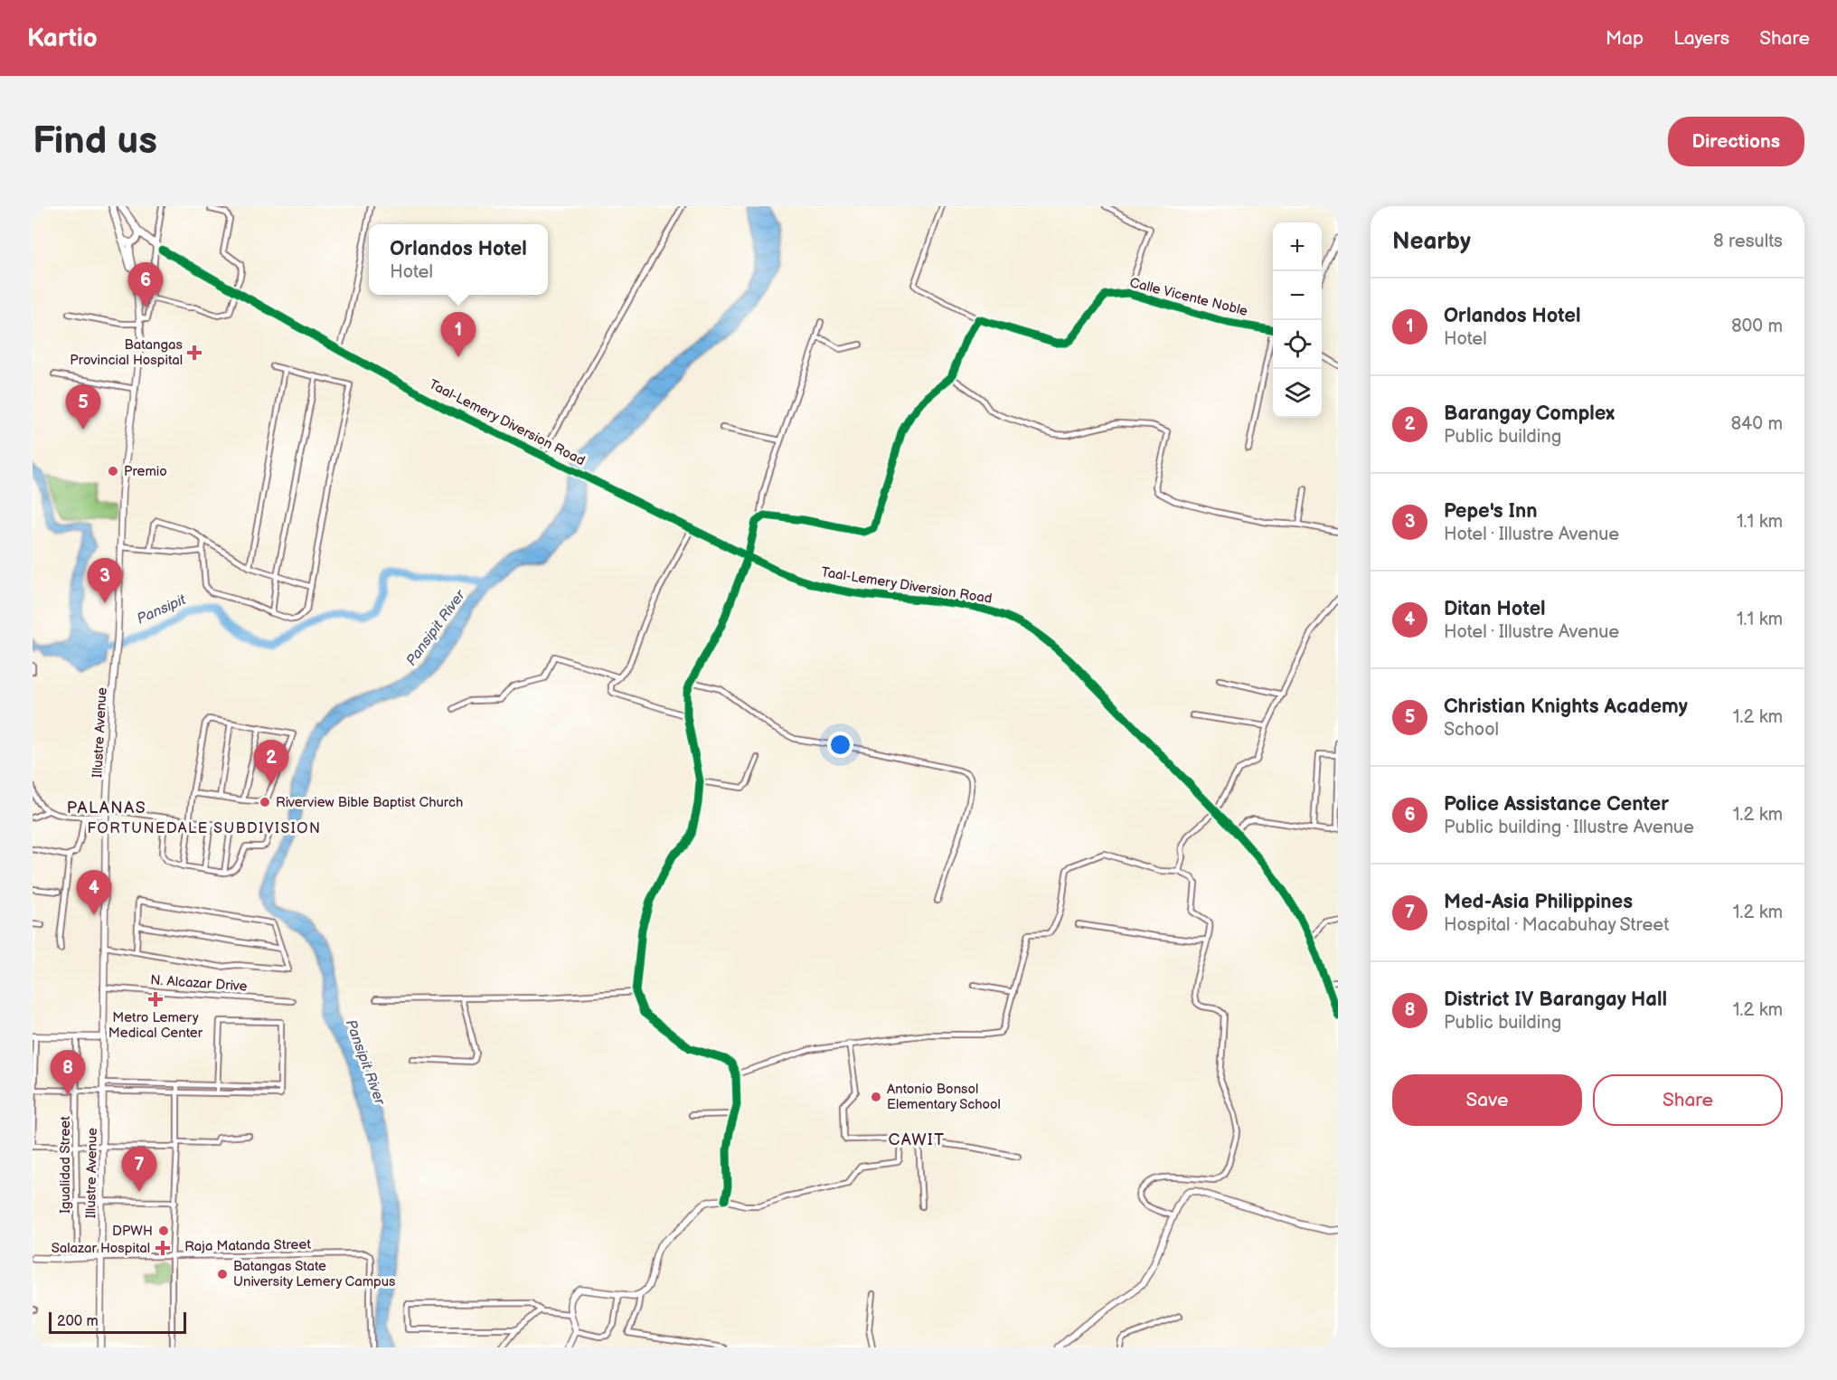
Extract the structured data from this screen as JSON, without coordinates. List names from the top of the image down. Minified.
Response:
{"streets":{"main road":["Taal-Lemery Diversion Road"],"street":["Calle Vicente Noble","Illustre Avenue","N. Alcazar Drive","Igualidad Street","Raja Matanda Street"]},"crossings":[["Taal-Lemery Diversion Road","Illustre Avenue"],["Illustre Avenue","N. Alcazar Drive"],["Illustre Avenue","Raja Matanda Street"],["Igualidad Street","Raja Matanda Street"]],"districts":["PALANAS","FORTUNEDALE SUBDIVISION","CAWIT"],"water":["Pansipit","Pansipit River"],"places":{"health":["Batangas Provincial Hospital","Metro Lemery Medical Center","Salazar Hospital"],"other":["Premio","Riverview Bible Baptist Church","Antonio Bonsol Elementary School","DPWH","Batangas State University Lemery Campus"]},"scale_bar":"200 m","page":{"header":"Kartio","nav":["Map","Layers","Share"],"buttons":["Directions",["Save","Share"]],"title":"Find us","heading":["Nearby","8 results"],"map_buttons":["+","−"],"popup":["Orlandos Hotel","Hotel"],"pins":["6","1","5","3","2","4","8","7"],"list":[{"mark":"1","name":"Orlandos Hotel","note":"Hotel","value":"800 m"},{"mark":"2","name":"Barangay Complex","note":"Public building","value":"840 m"},{"mark":"3","name":"Pepe's Inn","note":"Hotel · Illustre Avenue","value":"1.1 km"},{"mark":"4","name":"Ditan Hotel","note":"Hotel · Illustre Avenue","value":"1.1 km"},{"mark":"5","name":"Christian Knights Academy","note":"School","value":"1.2 km"},{"mark":"6","name":"Police Assistance Center","note":"Public building · Illustre Avenue","value":"1.2 km"},{"mark":"7","name":"Med-Asia Philippines","note":"Hospital · Macabuhay Street","value":"1.2 km"},{"mark":"8","name":"District IV Barangay Hall","note":"Public building","value":"1.2 km"}],"scale":"200 m"}}
